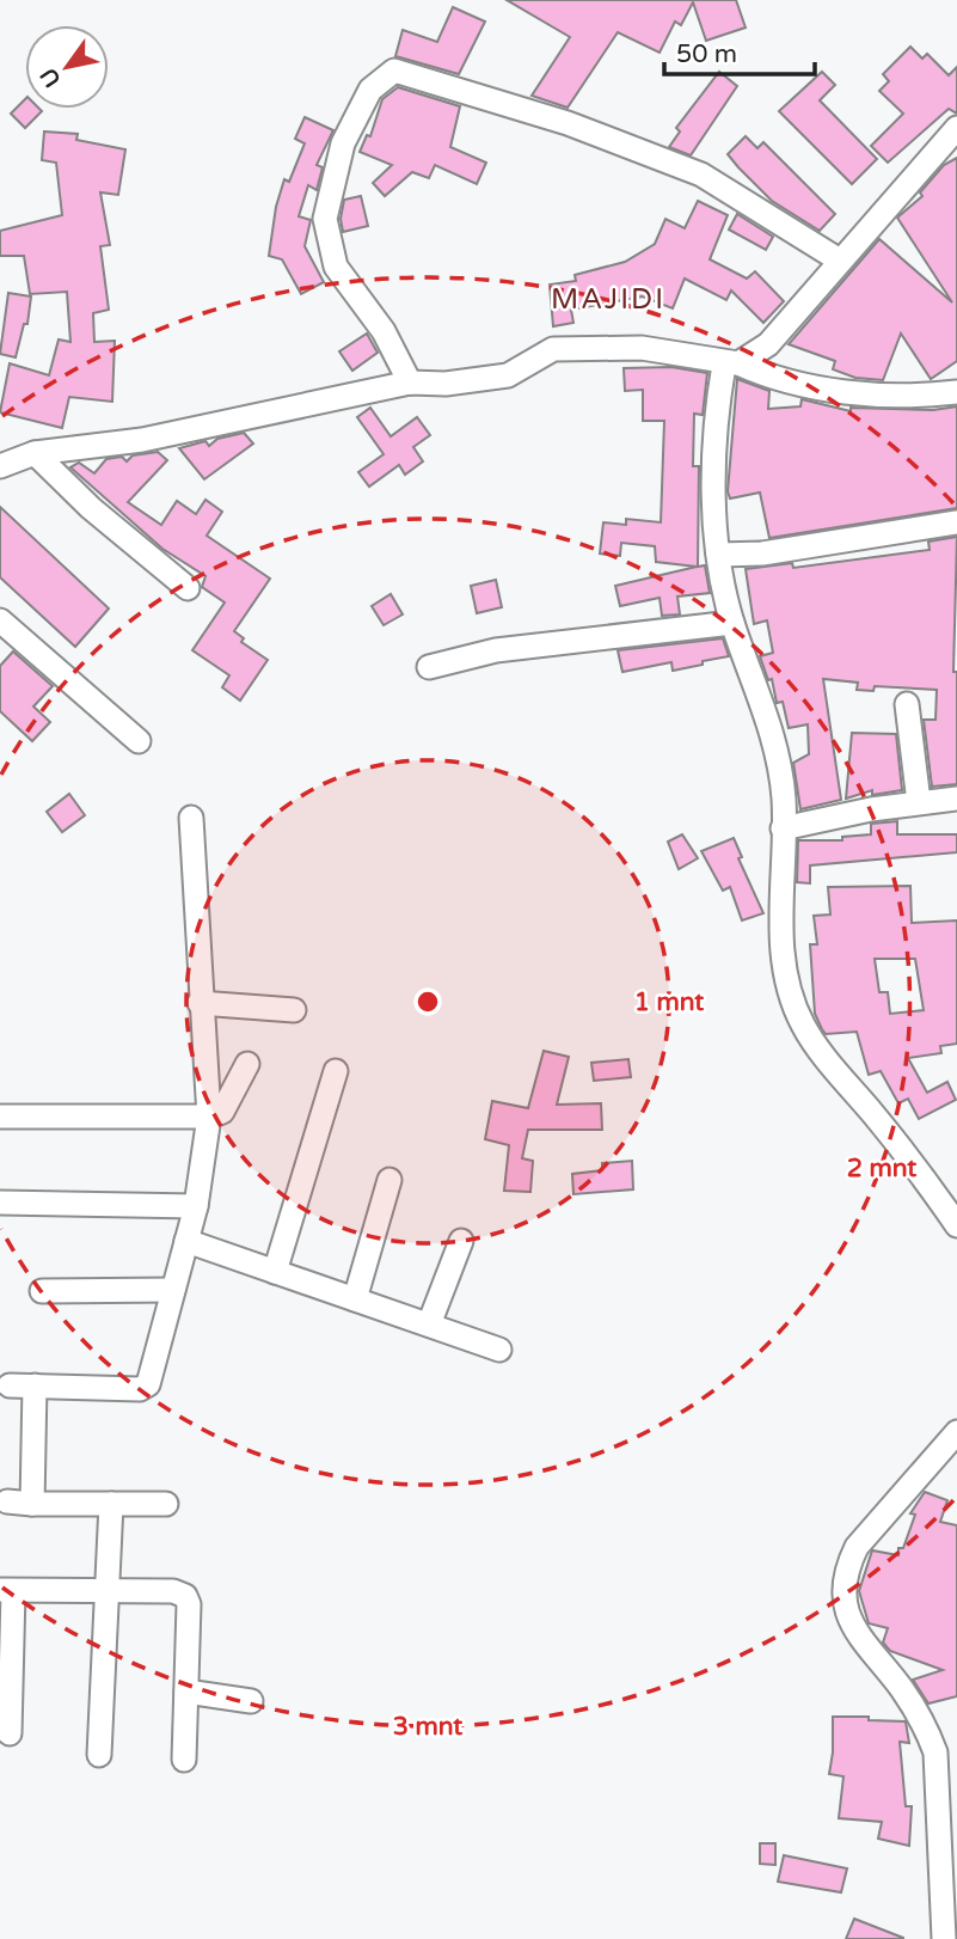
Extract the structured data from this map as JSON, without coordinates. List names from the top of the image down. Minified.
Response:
{"districts":["MAJIDI"],"scale_bar":"50 m","north":"bottom left","rings":["1 mnt","2 mnt","3 mnt"]}
